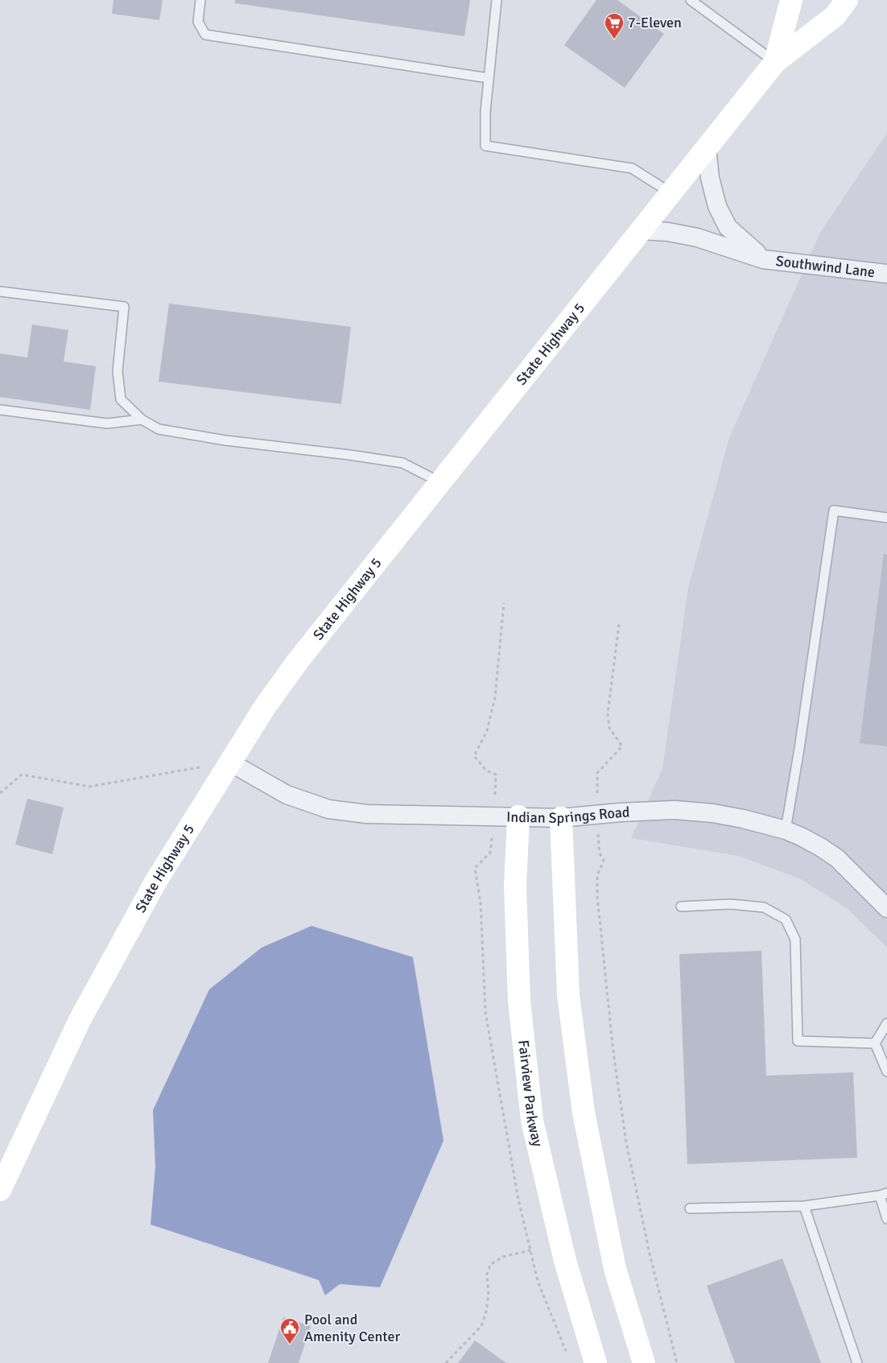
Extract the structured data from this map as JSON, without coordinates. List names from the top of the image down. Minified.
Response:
{"streets":{"main road":["State Highway 5","Fairview Parkway"],"street":["Southwind Lane","Indian Springs Road"]},"crossings":[["Southwind Lane","State Highway 5"],["State Highway 5","Indian Springs Road"],["Indian Springs Road","Fairview Parkway"]],"places":{"supermarket":["7-Eleven"],"public building":["Pool and Amenity Center"]}}
